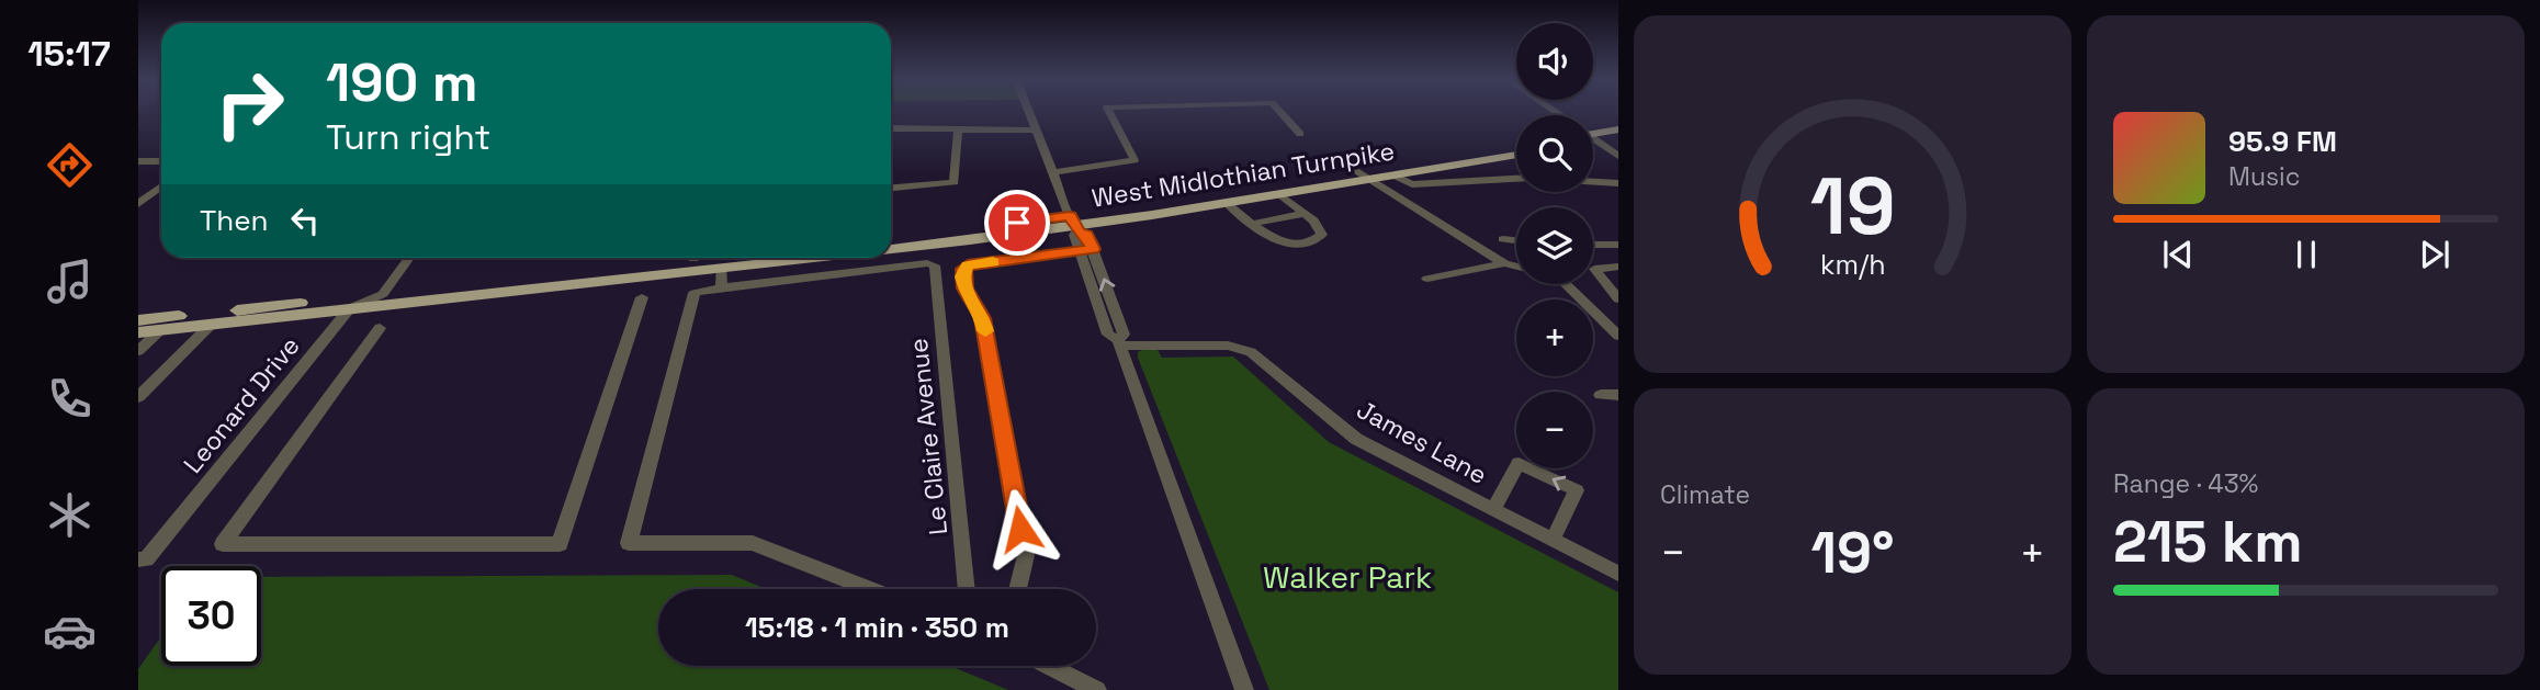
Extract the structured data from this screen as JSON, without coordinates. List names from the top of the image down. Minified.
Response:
{"streets":{"main road":["West Midlothian Turnpike"],"street":["Leonard Drive","Le Claire Avenue","James Lane"]},"crossings":[["West Midlothian Turnpike","Leonard Drive"]],"parks":["Walker Park"],"page":{"tabs":"15:17","map_buttons":["+","−"],"turn":["190 m","Turn right"],"song":["95.9 FM","Music"],"then":"Then","tile":["Climate",["Range · 43%","215 km"]],"heat":["−","19°","+"],"limit":"30","trip":"15:18 · 1 min · 350 m","gauge":["19","km/h"]}}
